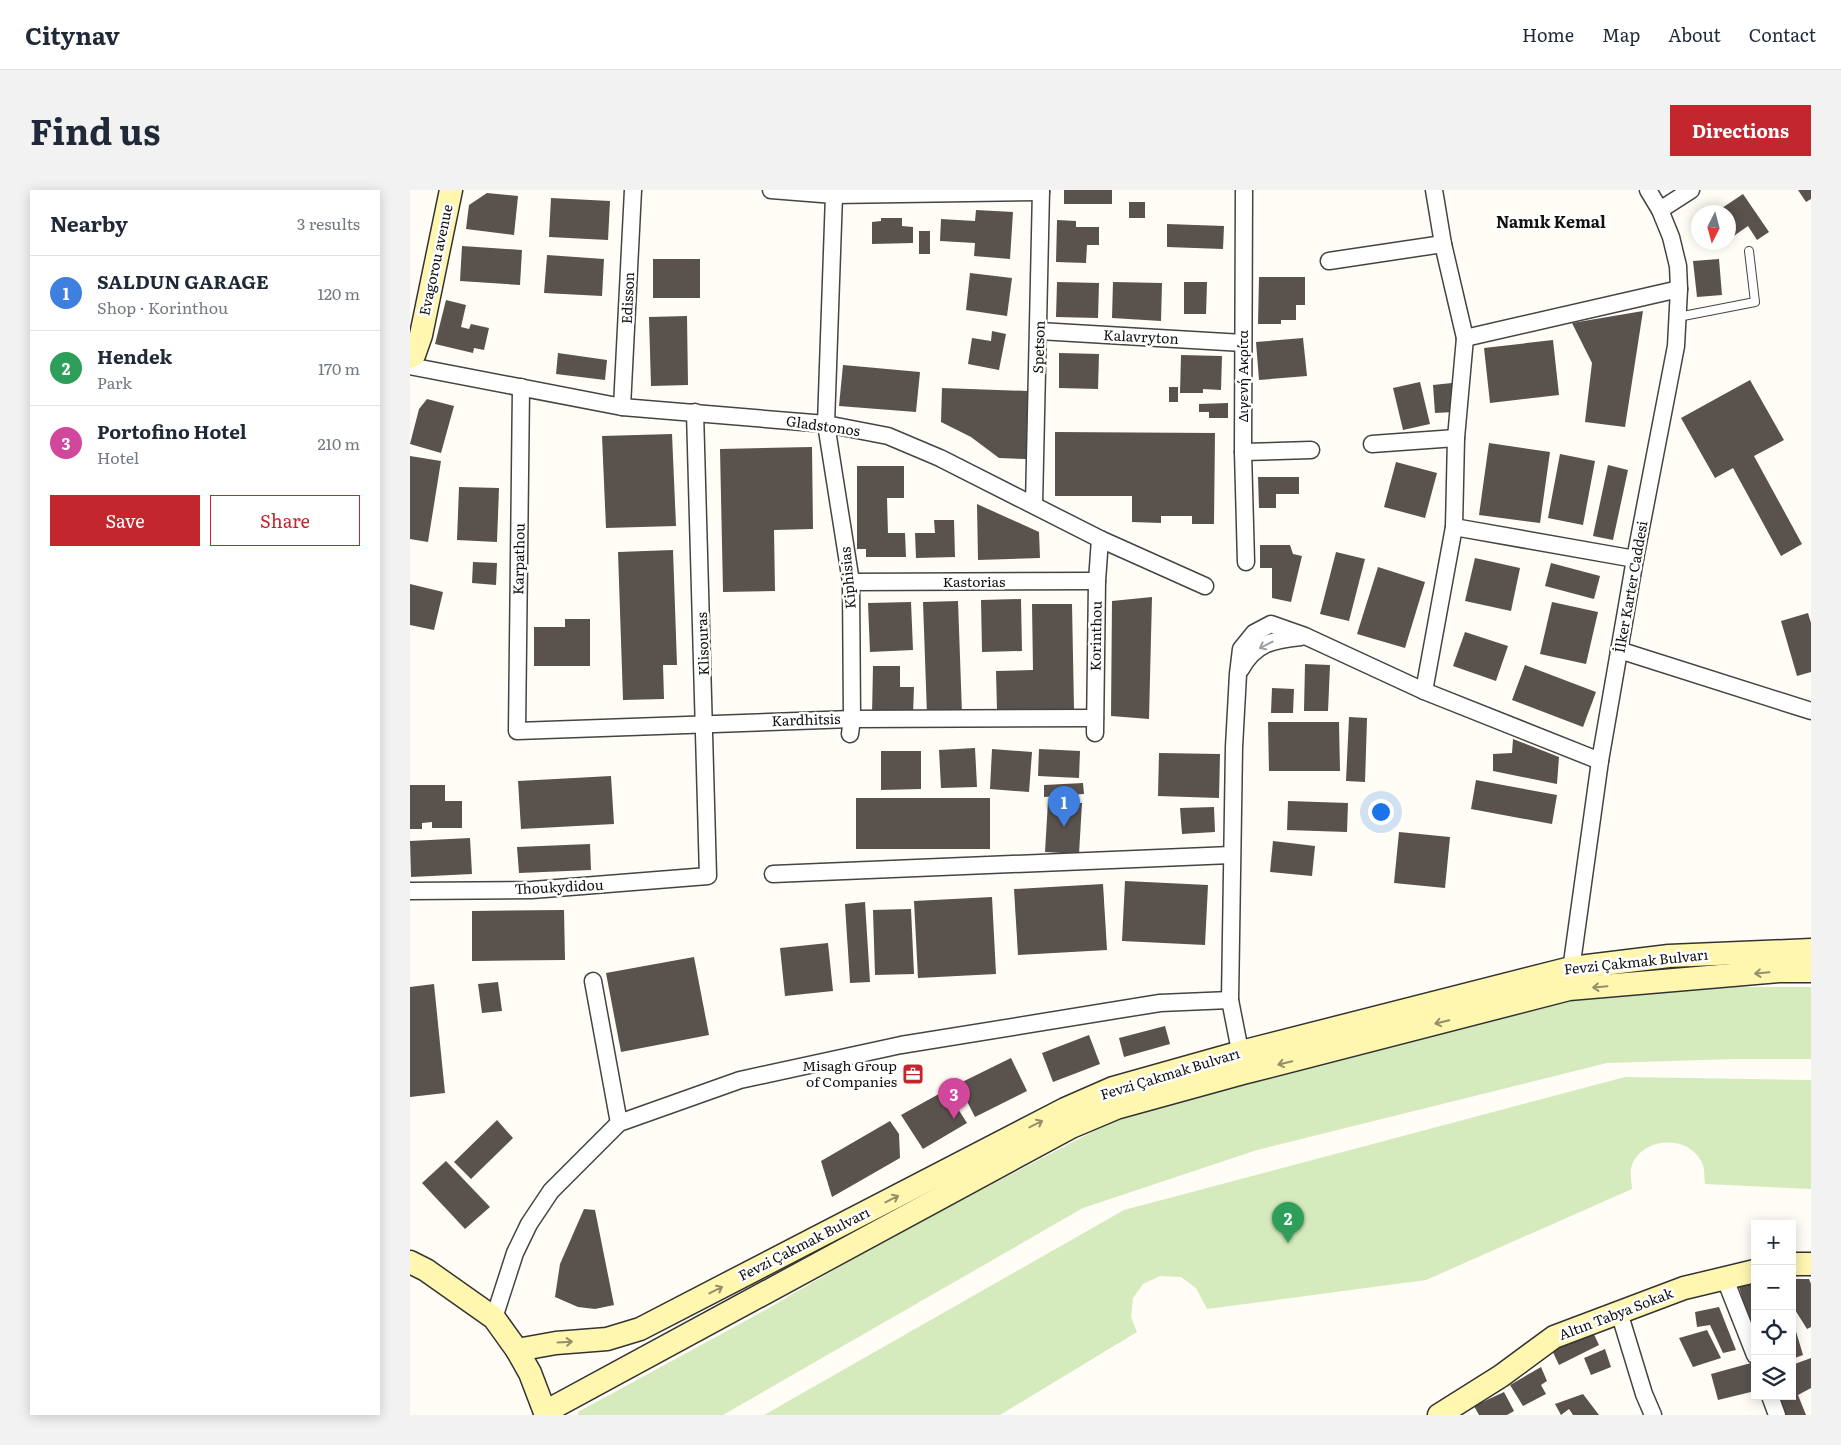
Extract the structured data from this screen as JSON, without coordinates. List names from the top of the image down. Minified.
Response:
{"streets":{"main road":["Evagorou avenue","Fevzi Çakmak Bulvarı","Altın Tabya Sokak"],"street":["Edisson","Kalavryton","Spetson","Διγενή Ακρίτα","Gladstonos","Karpathou","Kiphisias","Kastorias","İlker Karter Caddesi","Korinthou","Klisouras","Kardhitsis","Thoukydidou"]},"crossings":[["Edisson","Gladstonos"],["Kalavryton","Spetson"],["Kalavryton","Διγενή Ακρίτα"],["Spetson","Gladstonos"],["Gladstonos","Karpathou"],["Gladstonos","Kiphisias"],["Gladstonos","Korinthou"],["Gladstonos","Klisouras"],["Karpathou","Kardhitsis"],["Kiphisias","Kastorias"],["Kiphisias","Kardhitsis"],["Kastorias","Korinthou"],["İlker Karter Caddesi","Fevzi Çakmak Bulvarı"],["Korinthou","Kardhitsis"],["Klisouras","Kardhitsis"],["Klisouras","Thoukydidou"]],"districts":["Namık Kemal"],"places":{"office":["Misagh Group of Companies"]},"north":"bottom","page":{"header":"Citynav","nav":["Home","Map","About","Contact"],"title":"Find us","buttons":["Directions",["Save","Share"]],"heading":["Nearby","3 results"],"list":[{"mark":"1","name":"SALDUN GARAGE","note":"Shop · Korinthou","value":"120 m"},{"mark":"2","name":"Hendek","note":"Park","value":"170 m"},{"mark":"3","name":"Portofino Hotel","note":"Hotel","value":"210 m"}],"pins":["1","3","2"],"map_buttons":["+","−"]}}
